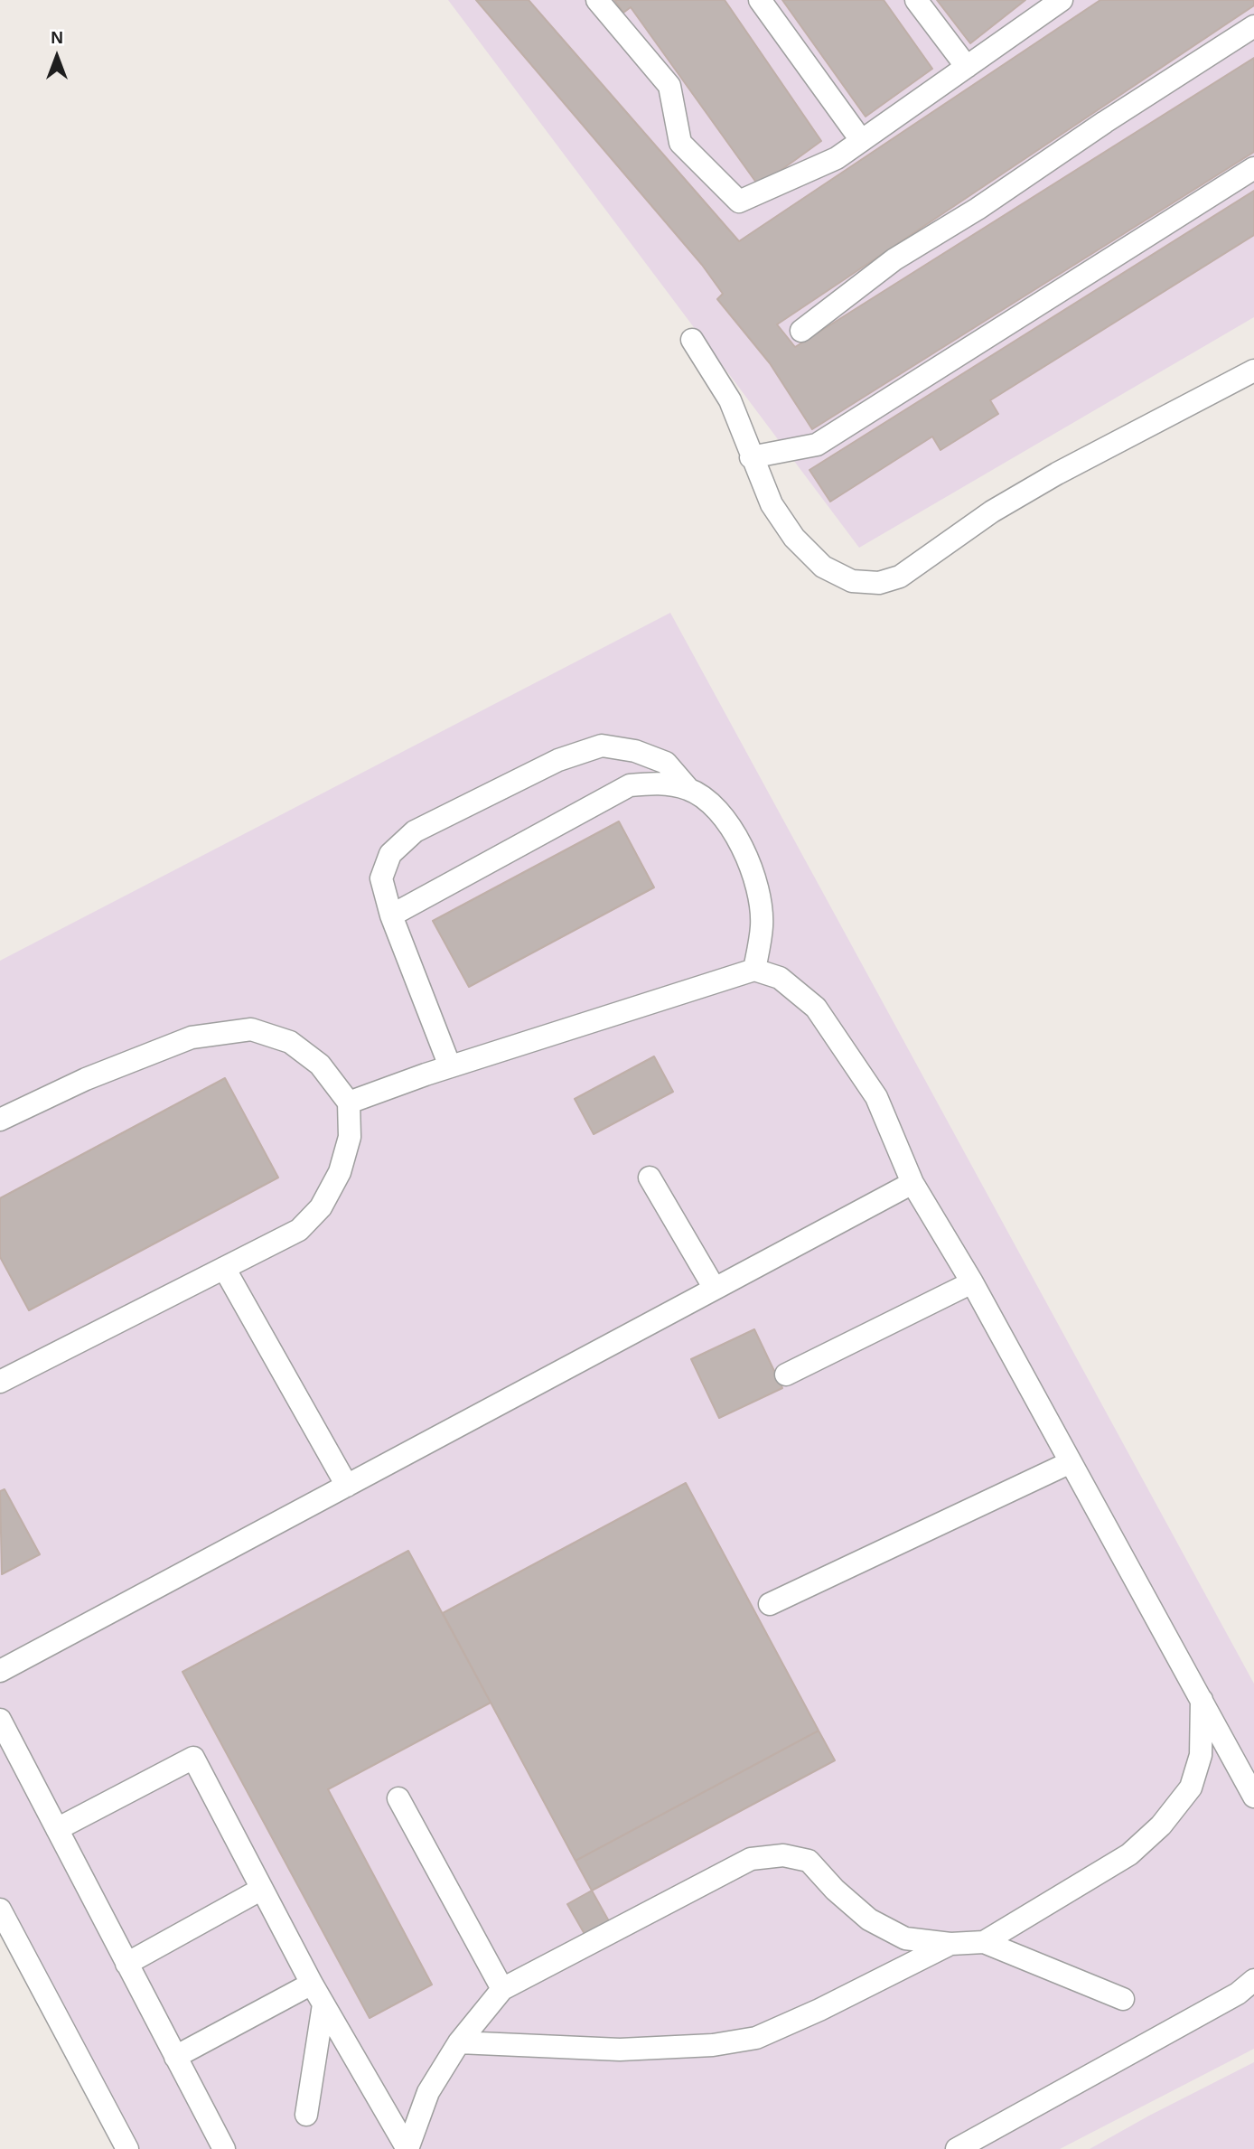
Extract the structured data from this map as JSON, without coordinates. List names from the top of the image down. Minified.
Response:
{"north":"top"}
